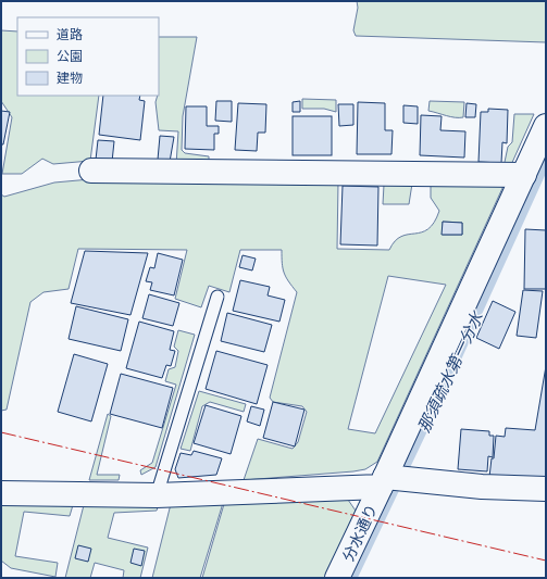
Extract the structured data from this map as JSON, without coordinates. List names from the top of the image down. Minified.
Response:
{"streets":{"street":["分水通り"]},"water":["那須疏水第一分水"],"legend":["道路","公園","建物"]}
